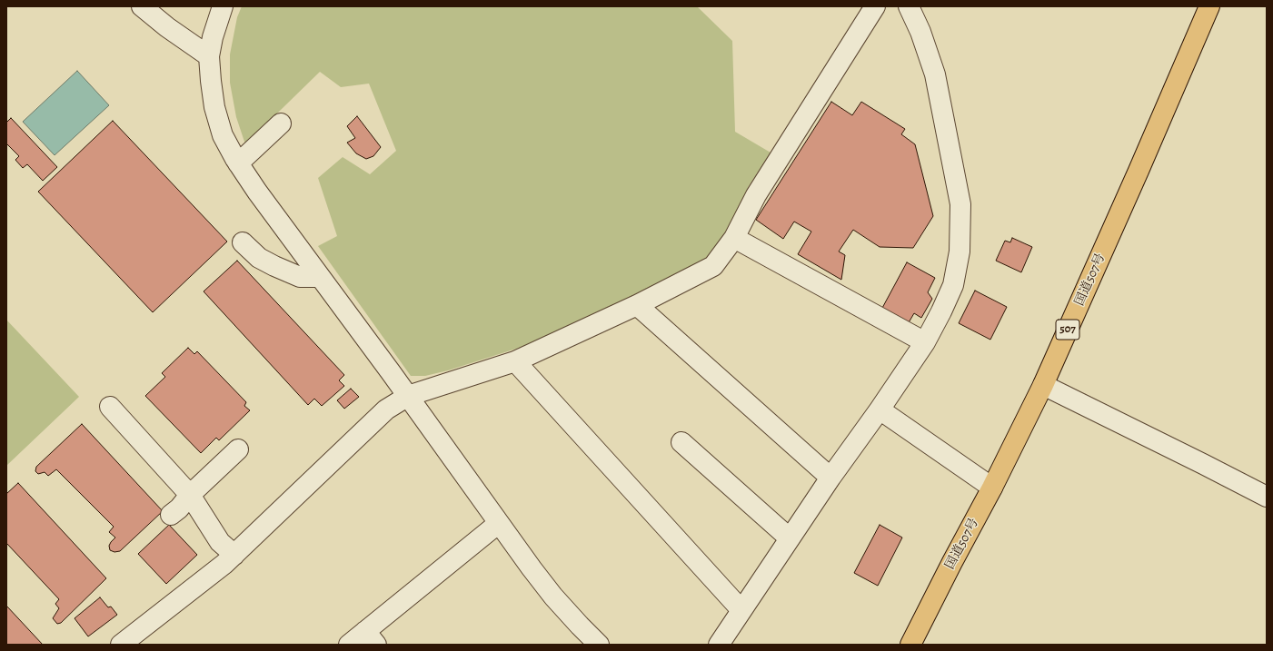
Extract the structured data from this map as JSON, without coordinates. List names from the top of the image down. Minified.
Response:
{"streets":{"highway":["国道507号","507"]}}
